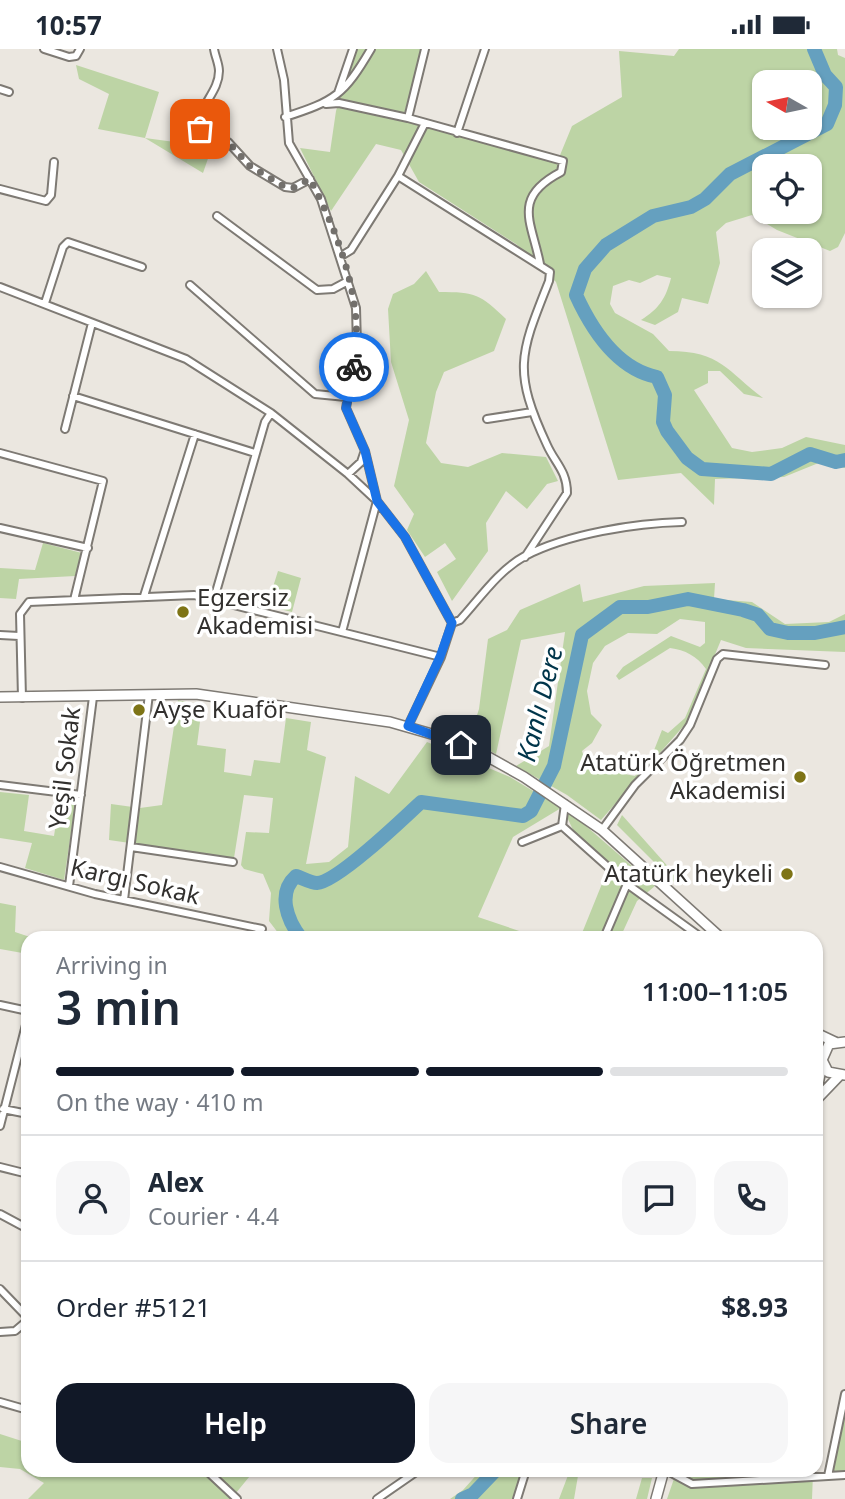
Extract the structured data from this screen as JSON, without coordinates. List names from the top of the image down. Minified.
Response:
{"streets":{"street":["Yeşil Sokak","Kargı Sokak"]},"crossings":[["Yeşil Sokak","Kargı Sokak"]],"water":["Kanlı Dere"],"places":["Egzersiz Akademisi","Ayşe Kuaför","Atatürk Öğretmen Akademisi","Atatürk heykeli"],"north":"left","page":{"status":"10:57","heading":["3 min","Arriving in","11:00–11:05"],"panel":["Alex","Courier · 4.4","Order #5121","$8.93"],"bar":"On the way · 410 m","buttons":["Help","Share"]}}
